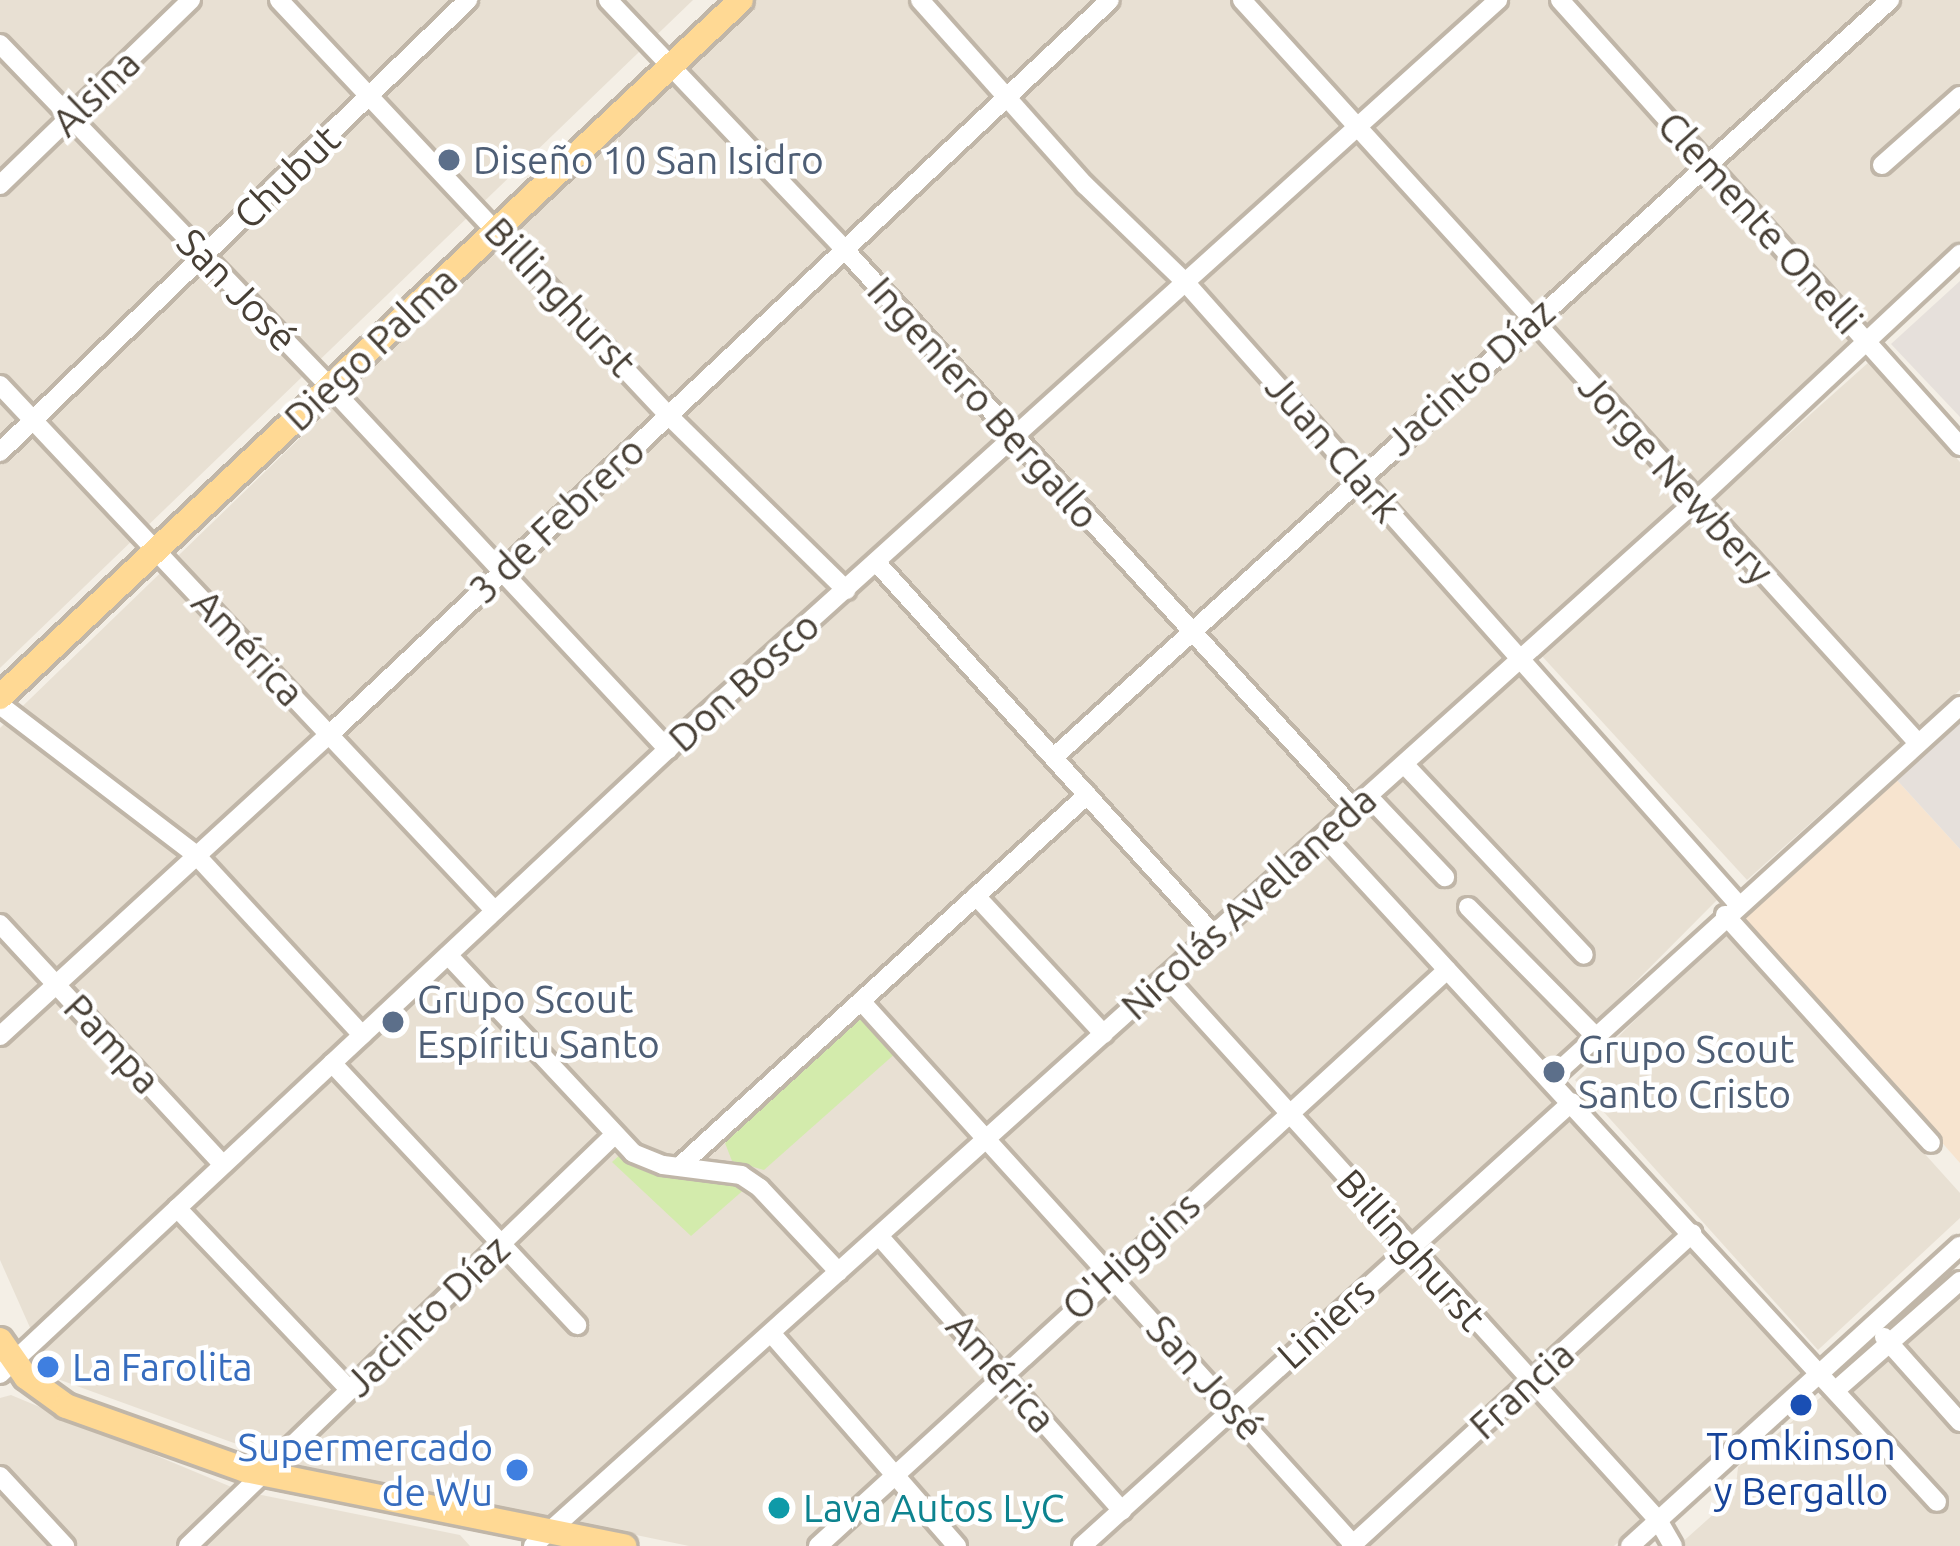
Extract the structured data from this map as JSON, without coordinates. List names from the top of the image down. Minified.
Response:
{"streets":{"main road":["Diego Palma"],"street":["Alsina","Chubut","Clemente Onelli","San José","Billinghurst","Jacinto Díaz","Ingeniero Bergallo","Juan Clark","Jorge Newbery","3 de Febrero","América","Don Bosco","Nicolás Avellaneda","Pampa","O'Higgins","Liniers","Francia"]},"crossings":[["Alsina","San José"],["Chubut","San José"],["Chubut","Billinghurst"],["Chubut","América"],["Clemente Onelli","Jacinto Díaz"],["Clemente Onelli","Nicolás Avellaneda"],["San José","Diego Palma"],["San José","3 de Febrero"],["San José","Don Bosco"],["San José","Nicolás Avellaneda"],["San José","O'Higgins"],["San José","Liniers"],["San José","Francia"],["Billinghurst","Diego Palma"],["Billinghurst","3 de Febrero"],["Billinghurst","Don Bosco"],["Billinghurst","Nicolás Avellaneda"],["Billinghurst","O'Higgins"],["Billinghurst","Liniers"],["Billinghurst","Francia"],["Diego Palma","Ingeniero Bergallo"],["Diego Palma","América"],["Jacinto Díaz","Ingeniero Bergallo"],["Jacinto Díaz","Juan Clark"],["Jacinto Díaz","Jorge Newbery"],["Ingeniero Bergallo","3 de Febrero"],["Ingeniero Bergallo","Don Bosco"],["Ingeniero Bergallo","Nicolás Avellaneda"],["Juan Clark","3 de Febrero"],["Juan Clark","Don Bosco"],["Juan Clark","Nicolás Avellaneda"],["Jorge Newbery","Don Bosco"],["Jorge Newbery","Nicolás Avellaneda"],["3 de Febrero","América"],["3 de Febrero","Pampa"],["América","Don Bosco"],["América","Nicolás Avellaneda"],["América","O'Higgins"],["América","Liniers"],["Don Bosco","Pampa"]],"places":["Diseño 10 San Isidro","Grupo Scout Espíritu Santo","Grupo Scout Santo Cristo","La Farolita","Tomkinson y Bergallo","Supermercado de Wu","Lava Autos LyC"]}
